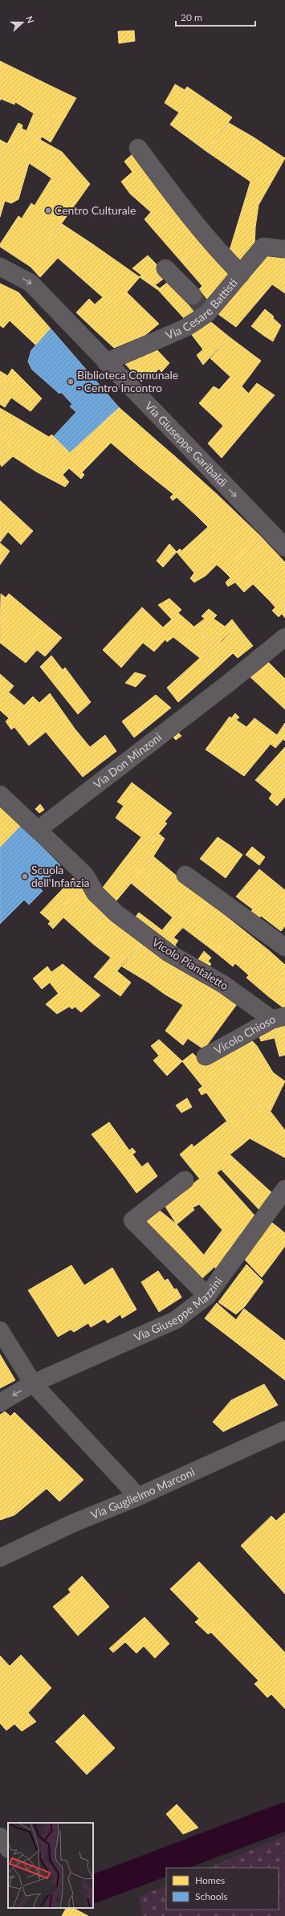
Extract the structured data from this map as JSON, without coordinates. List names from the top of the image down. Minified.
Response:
{"streets":{"street":["Via Cesare Battisti","Via Giuseppe Garibaldi","Via Don Minzoni","Vicolo Piantaletto","Vicolo Chioso","Via Giuseppe Mazzini","Via Guglielmo Marconi"]},"crossings":[["Via Cesare Battisti","Via Giuseppe Garibaldi"],["Via Don Minzoni","Vicolo Piantaletto"],["Vicolo Piantaletto","Vicolo Chioso"]],"one_way":["Via Giuseppe Garibaldi"],"places":["Centro Culturale","Biblioteca Comunale - Centro Incontro","Scuola dell'Infanzia"],"legend":["Homes","Schools"],"scale_bar":"20 m","north":"right"}
